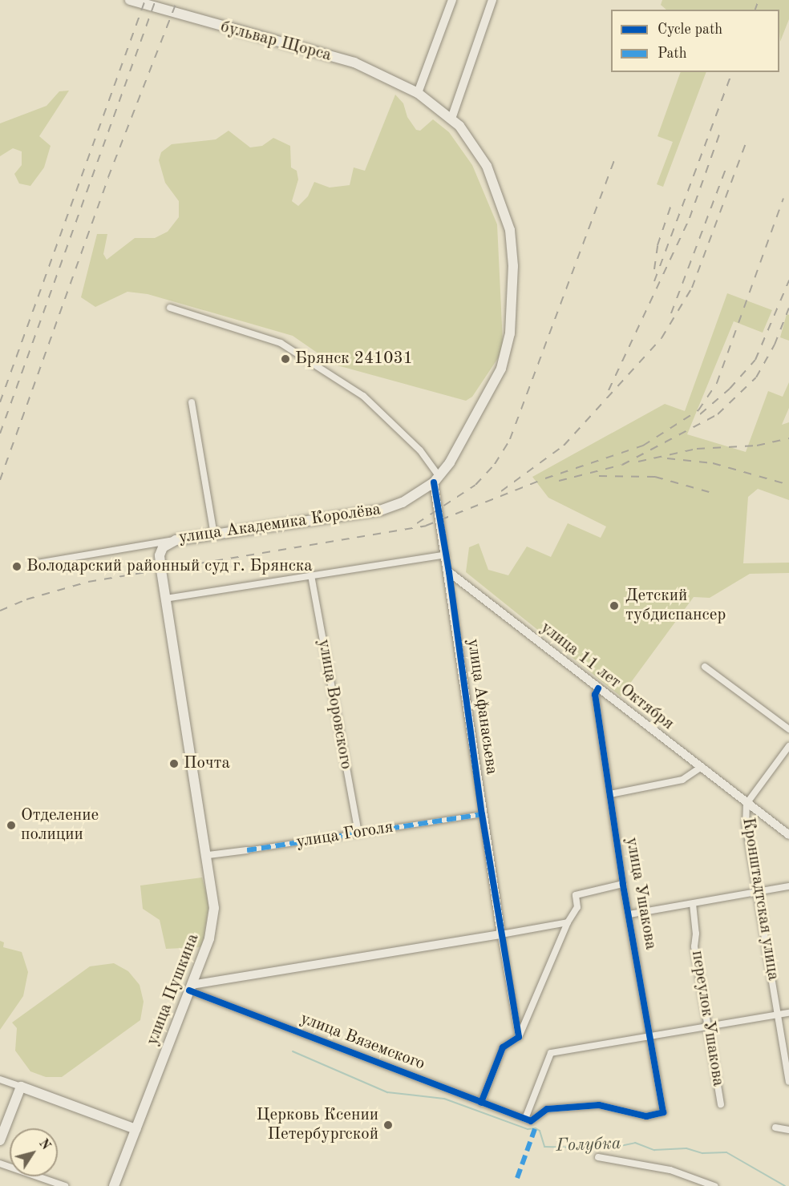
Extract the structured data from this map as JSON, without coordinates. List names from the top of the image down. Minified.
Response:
{"streets":{"main road":["бульвар Щорса","улица Академика Королёва","улица Пушкина"],"street":["улица 11 лет Октября","улица Воровского","улица Афанасьева","улица Гоголя","улица Ушакова","Кронштадтская улица","переулок Ушакова","улица Вяземского"]},"crossings":[["бульвар Щорса","улица Академика Королёва"],["улица Академика Королёва","улица Афанасьева"],["улица 11 лет Октября","улица Афанасьева"],["улица 11 лет Октября","улица Ушакова"],["улица 11 лет Октября","Кронштадтская улица"],["улица Воровского","улица Гоголя"],["улица Афанасьева","улица Гоголя"],["улица Гоголя","улица Пушкина"],["улица Ушакова","улица Вяземского"],["улица Пушкина","улица Вяземского"]],"water":["Голубка"],"places":["Брянск 241031","Володарский районный суд г. Брянска","Детский тубдиспансер","Почта","Отделение полиции","Церковь Ксении Петербургской"],"legend":["Cycle path","Path"],"north":"top right"}
